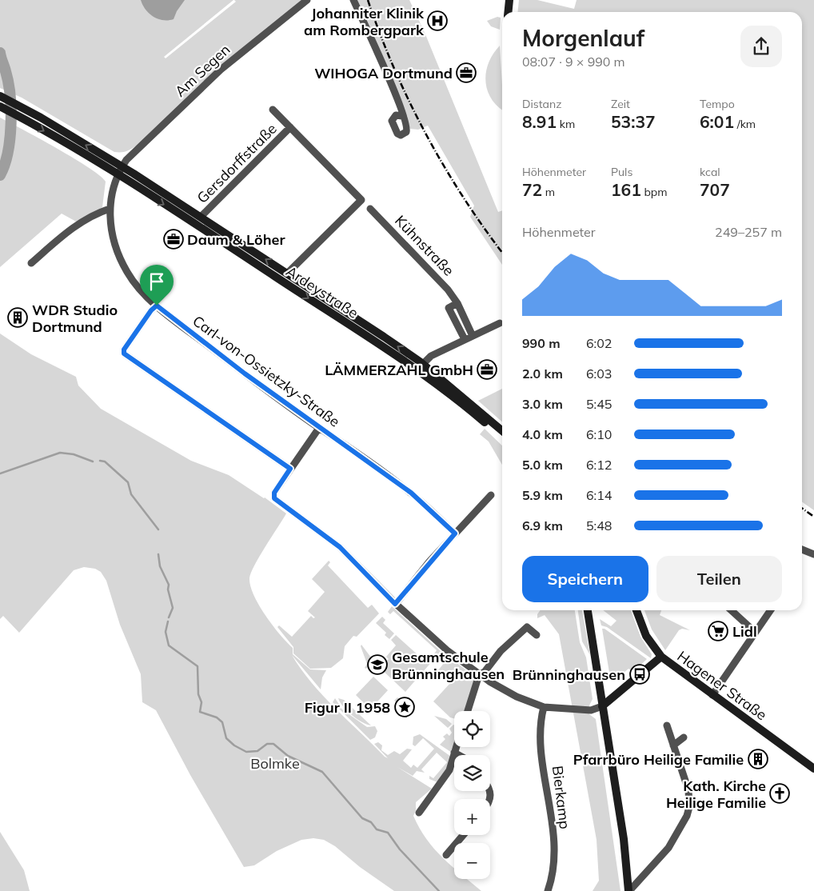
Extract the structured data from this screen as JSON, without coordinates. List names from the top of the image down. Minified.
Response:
{"streets":{"main road":["Ardeystraße","Hagener Straße"],"street":["Am Segen","Gersdorffstraße","Kühnstraße","Carl-von-Ossietzky-Straße","Bierkamp"]},"crossings":[["Am Segen","Ardeystraße"],["Gersdorffstraße","Ardeystraße"],["Ardeystraße","Carl-von-Ossietzky-Straße"]],"parks":["Bolmke"],"places":{"hospital":["Johanniter Klinik am Rombergpark"],"office":["WIHOGA Dortmund","Daum & Löher","LÄMMERZAHL GmbH"],"building":["WDR Studio Dortmund","Pfarrbüro Heilige Familie"],"supermarket":["Lidl"],"school or university":["Gesamtschule Brünninghausen"],"bus stop":["Brünninghausen"],"place":["Figur II 1958"],"church":["Kath. Kirche Heilige Familie"]},"page":{"heading":["Morgenlauf","08:07 · 9 × 990 m"],"stats":[["Distanz","8.91 km"],["Zeit","53:37"],["Tempo","6:01 /km"],["Höhenmeter","72 m"],["Puls","161 bpm"],["kcal","707"]],"chart":["Höhenmeter","249–257 m"],"list":[{"name":"990 m","note":"6:02"},{"name":"2.0 km","note":"6:03"},{"name":"3.0 km","note":"5:45"},{"name":"4.0 km","note":"6:10"},{"name":"5.0 km","note":"6:12"},{"name":"5.9 km","note":"6:14"},{"name":"6.9 km","note":"5:48"}],"buttons":["Speichern","Teilen"],"map_buttons":["+","−"]}}
